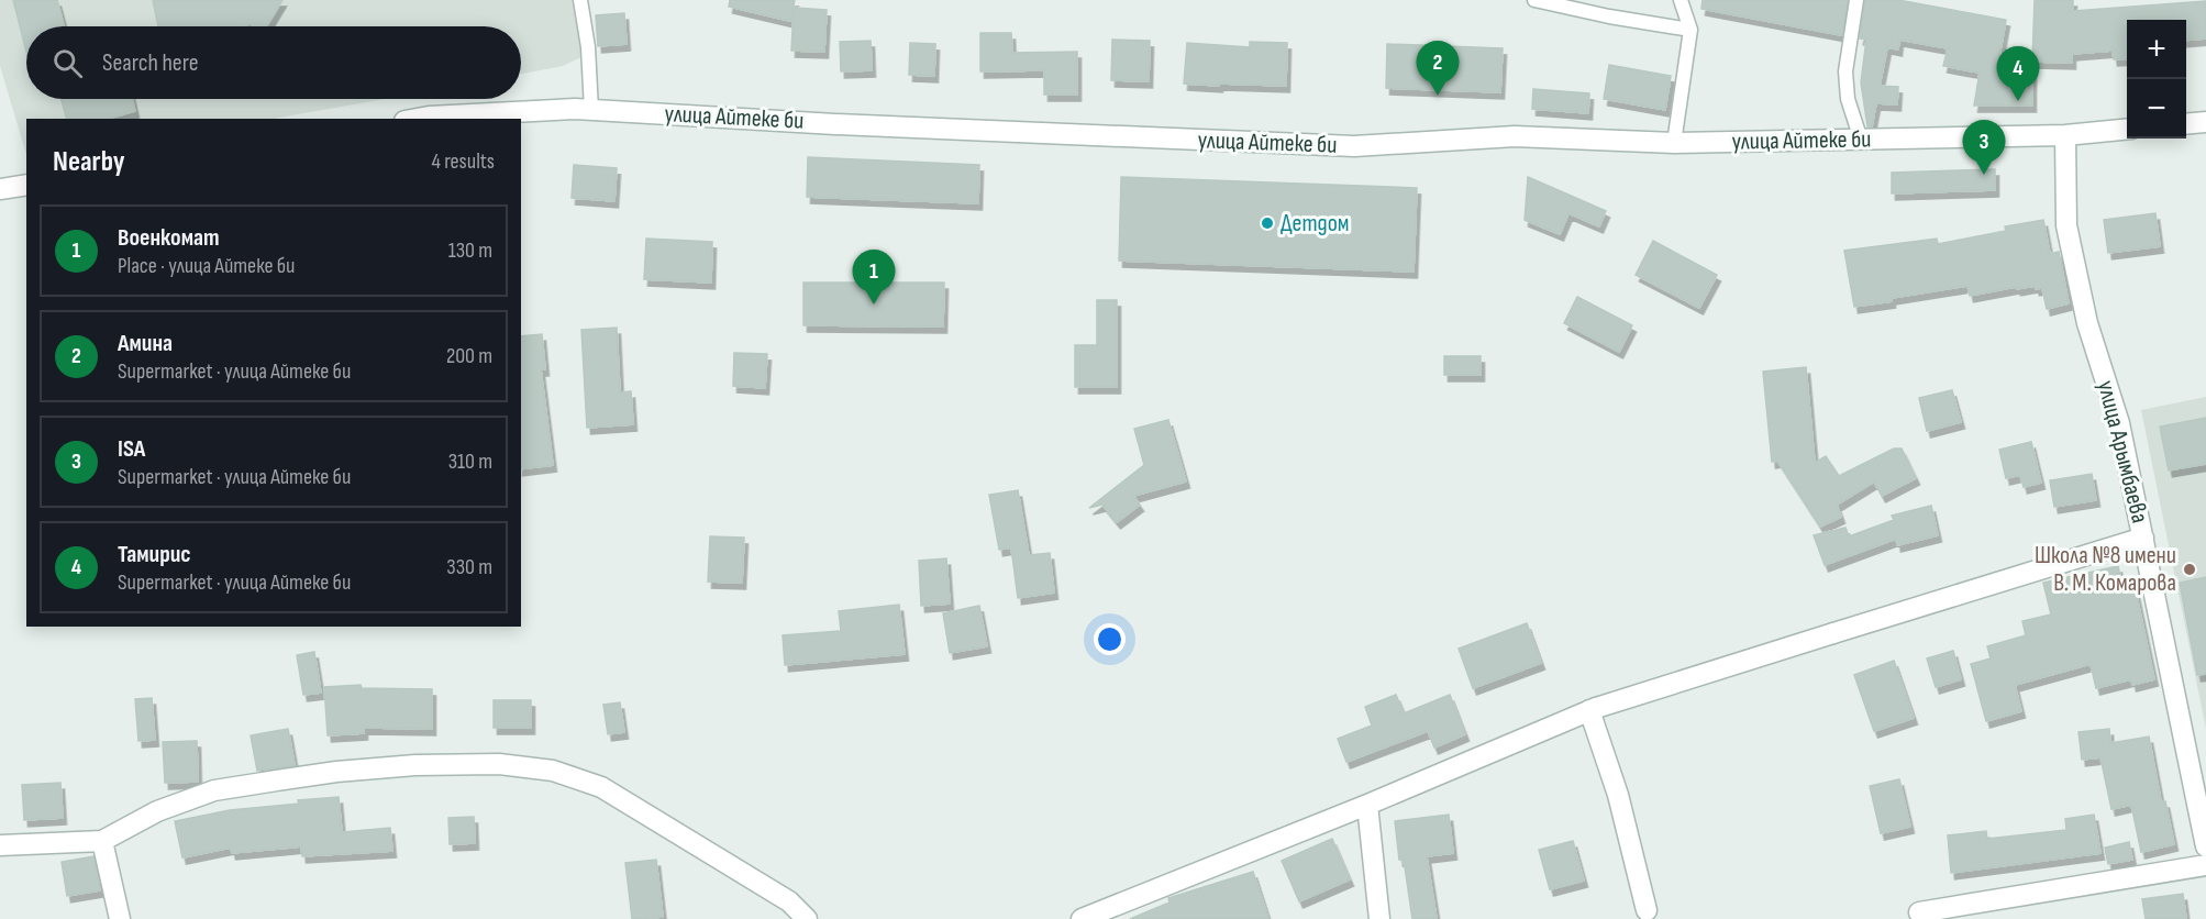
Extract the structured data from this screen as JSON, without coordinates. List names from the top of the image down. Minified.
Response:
{"streets":{"street":["улица Айтеке би","улица Арымбаева"]},"crossings":[["улица Айтеке би","улица Арымбаева"]],"places":["Детдом","Школа №8 имени В. М. Комарова"],"page":{"map_buttons":["+","−"],"search":"Search here","pins":["2","4","3","1"],"heading":["Nearby","4 results"],"list":[{"mark":"1","name":"Военкомат","note":"Place · улица Айтеке би","value":"130 m"},{"mark":"2","name":"Амина","note":"Supermarket · улица Айтеке би","value":"200 m"},{"mark":"3","name":"ISA","note":"Supermarket · улица Айтеке би","value":"310 m"},{"mark":"4","name":"Тамирис","note":"Supermarket · улица Айтеке би","value":"330 m"}]}}
